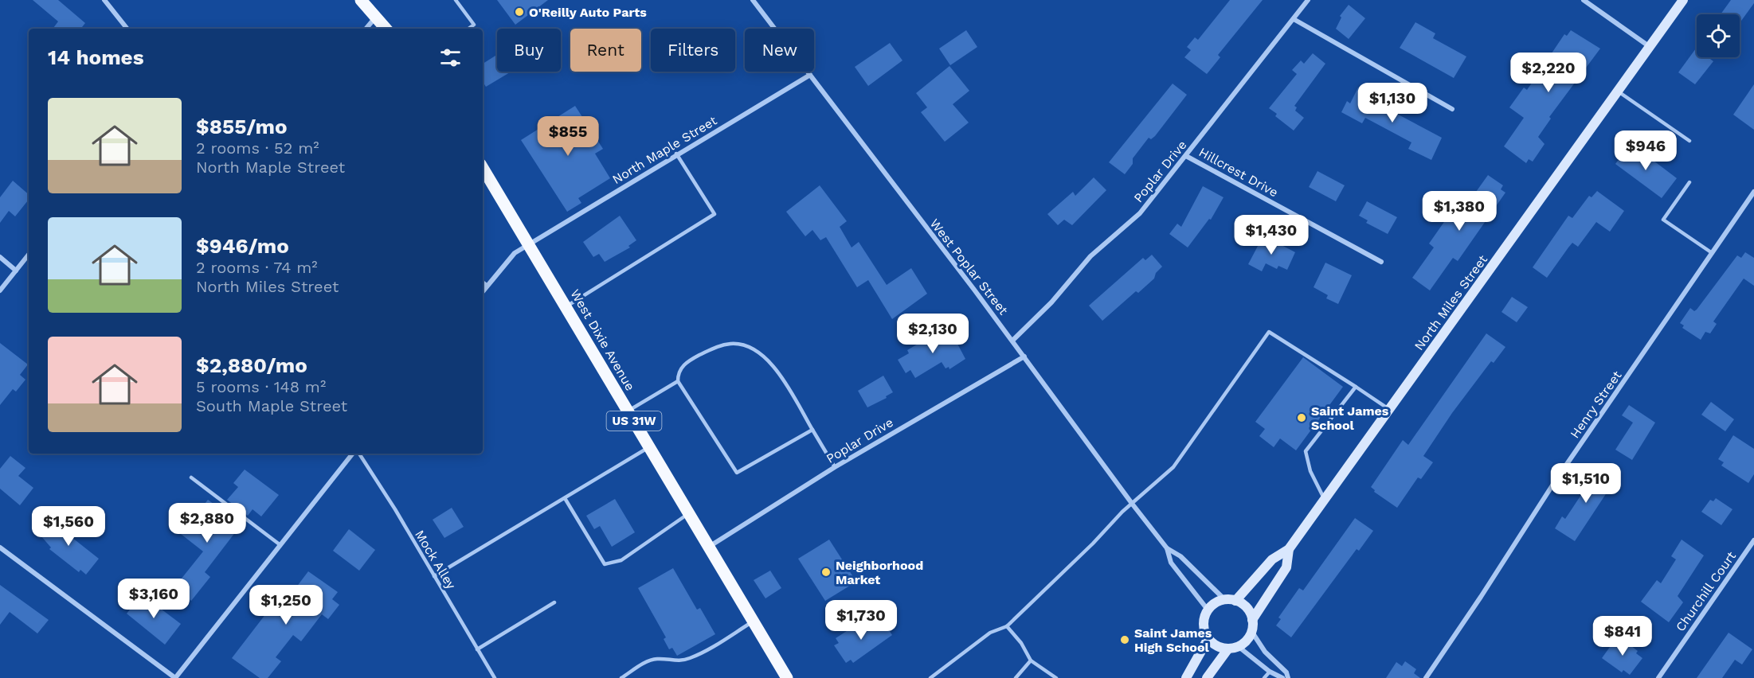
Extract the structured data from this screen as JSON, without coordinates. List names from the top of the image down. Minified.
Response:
{"streets":{"main road":["North Miles Street","West Dixie Avenue","US 31W"],"street":["North Maple Street","Poplar Drive","Hillcrest Drive","West Poplar Street","Henry Street","Churchill Court"],"lane":["Mock Alley"]},"crossings":[["North Maple Street","West Poplar Street"],["North Maple Street","West Dixie Avenue"],["Poplar Drive","Hillcrest Drive"],["Poplar Drive","West Poplar Street"],["Poplar Drive","West Dixie Avenue"],["West Poplar Street","North Miles Street"]],"places":["O'Reilly Auto Parts","Saint James School","Neighborhood Market","Saint James High School"],"page":{"chip":["Buy","Rent","Filters","New"],"heading":"14 homes","price":["$2,220","$1,130","$855","$946","$1,380","$1,430","$2,130","$1,510","$2,880","$1,560","$3,160","$1,250","$1,730","$841"],"list":[{"name":"$855/mo","note":"2 rooms · 52 m² · North Maple Street"},{"name":"$946/mo","note":"2 rooms · 74 m² · North Miles Street"},{"name":"$2,880/mo","note":"5 rooms · 148 m² · South Maple Street"}]}}
